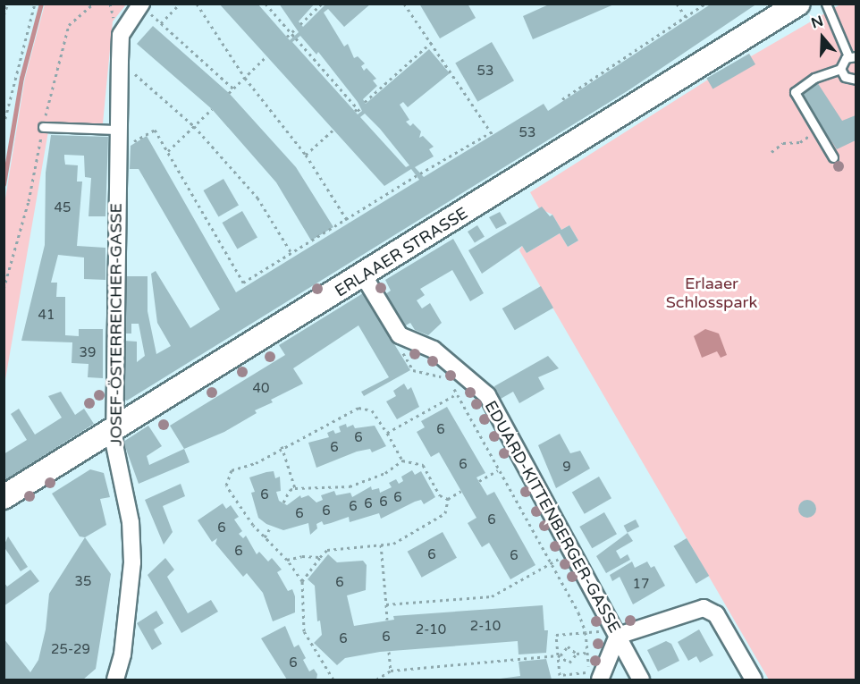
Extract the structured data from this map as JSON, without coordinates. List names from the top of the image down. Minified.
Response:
{"streets":{"main road":["ERLAAER STRASSE"],"street":["JOSEF-ÖSTERREICHER-GASSE","EDUARD-KITTENBERGER-GASSE"]},"crossings":[["ERLAAER STRASSE","JOSEF-ÖSTERREICHER-GASSE"]],"parks":["Erlaaer Schlosspark"],"house_numbers":["53","53","45","41","39","40","6","6","6","6","9","6","6","6","6","6","6","6","6","6","6","6","6","35","6","17","2-10","2-10","6","6","25-29","6"],"north":"top"}
